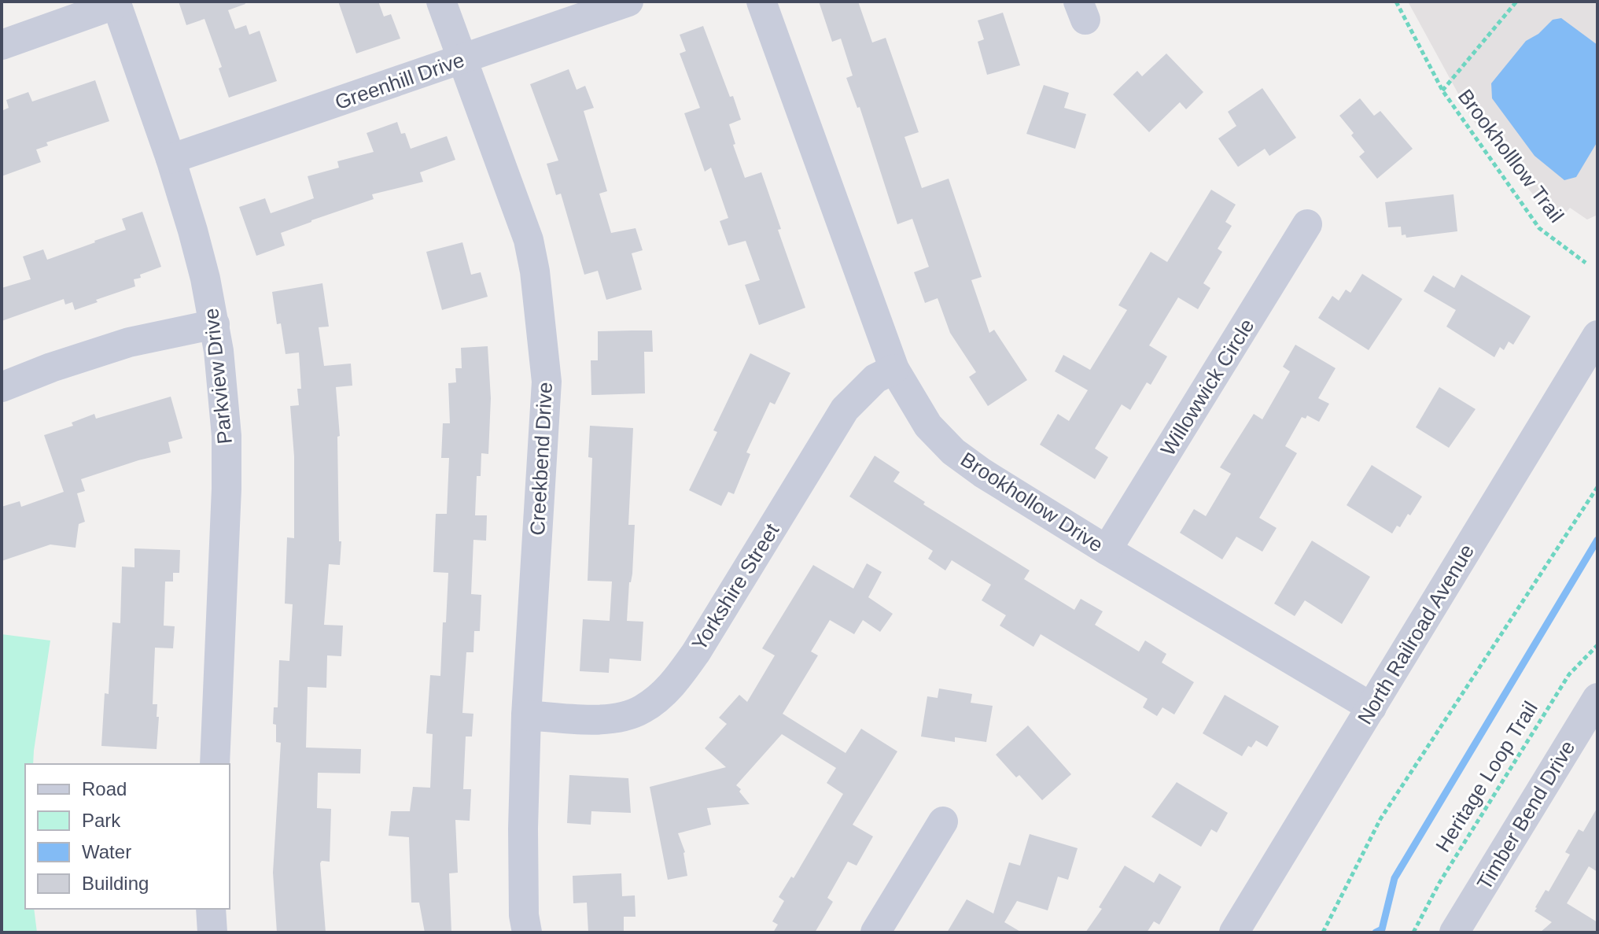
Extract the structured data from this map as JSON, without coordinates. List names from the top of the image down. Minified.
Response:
{"streets":{"street":["Greenhill Drive","Parkview Drive","Willowwick Circle","Creekbend Drive","Brookhollow Drive","Yorkshire Street","North Railroad Avenue","Timber Bend Drive"],"path":["Brookholllow Trail","Heritage Loop Trail"]},"crossings":[["Greenhill Drive","Parkview Drive"],["Greenhill Drive","Creekbend Drive"],["Willowwick Circle","Brookhollow Drive"],["Creekbend Drive","Yorkshire Street"],["Brookhollow Drive","Yorkshire Street"],["Brookhollow Drive","North Railroad Avenue"]],"legend":["Road","Park","Water","Building"]}
